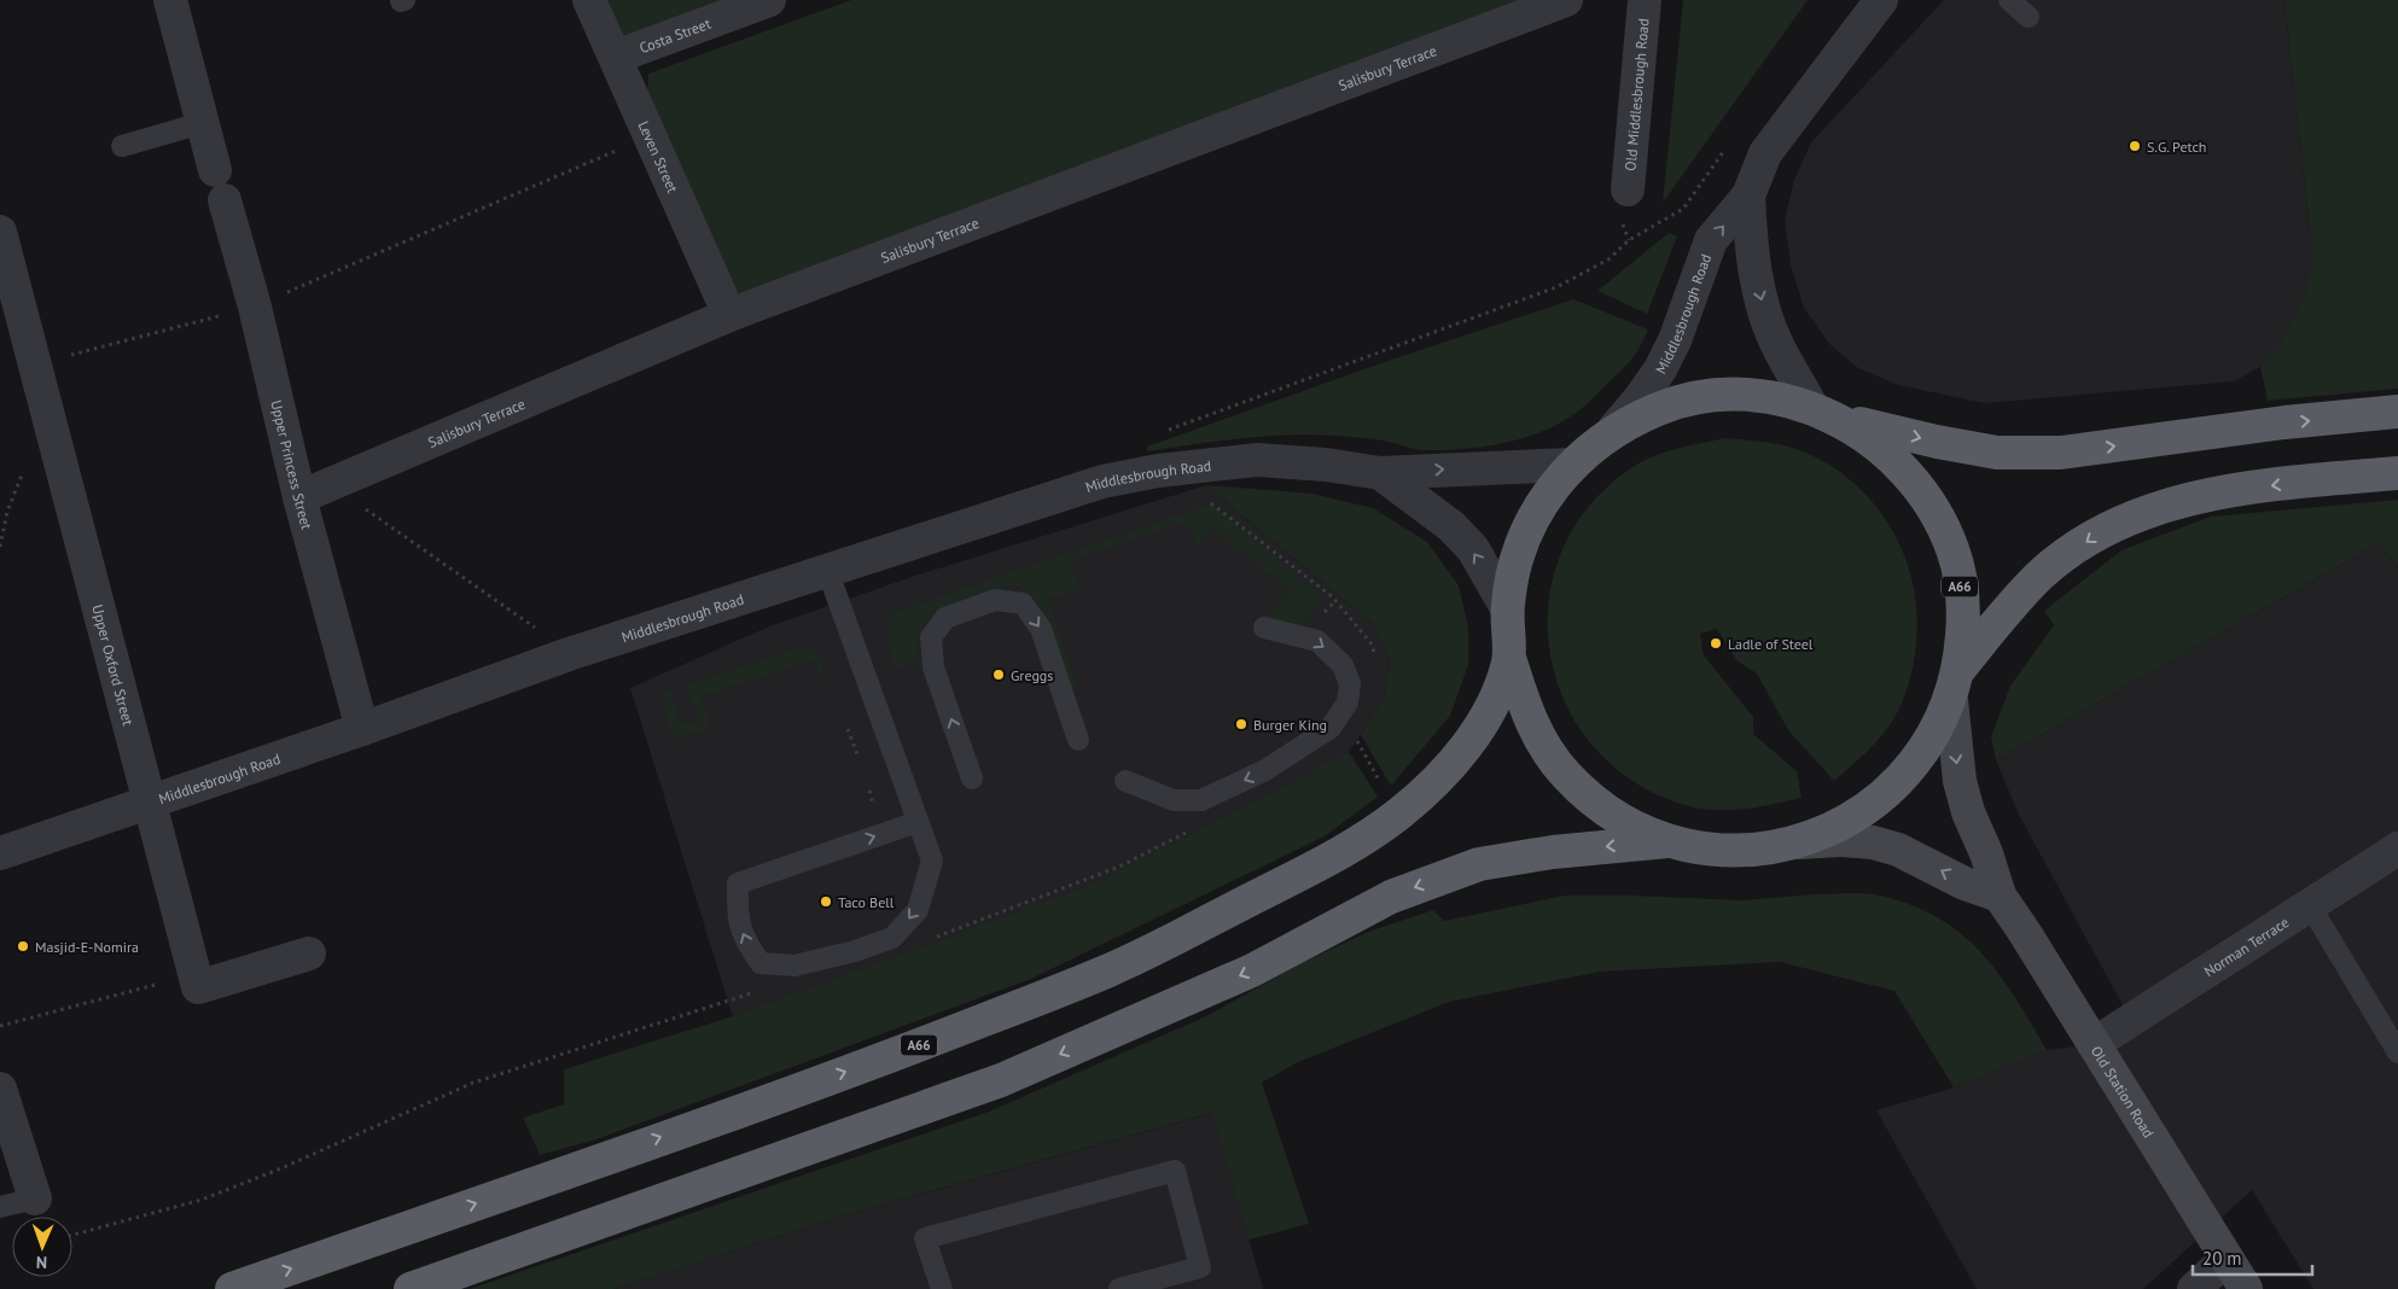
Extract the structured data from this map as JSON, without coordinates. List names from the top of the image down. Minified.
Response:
{"streets":{"highway":["A66"],"main road":["Old Station Road"],"street":["Costa Street","Salisbury Terrace","Old Middlesbrough Road","Leven Street","Middlesbrough Road","Upper Princess Street","Upper Oxford Street","Norman Terrace"]},"crossings":[["Costa Street","Leven Street"],["Salisbury Terrace","Leven Street"],["Salisbury Terrace","Upper Princess Street"],["Middlesbrough Road","Upper Princess Street"],["Middlesbrough Road","A66"],["Middlesbrough Road","Upper Oxford Street"],["A66","Old Station Road"],["Norman Terrace","Old Station Road"]],"places":["S.G. Petch","Ladle of Steel","Greggs","Burger King","Taco Bell","Masjid-E-Nomira"],"scale_bar":"20 m","north":"bottom"}
